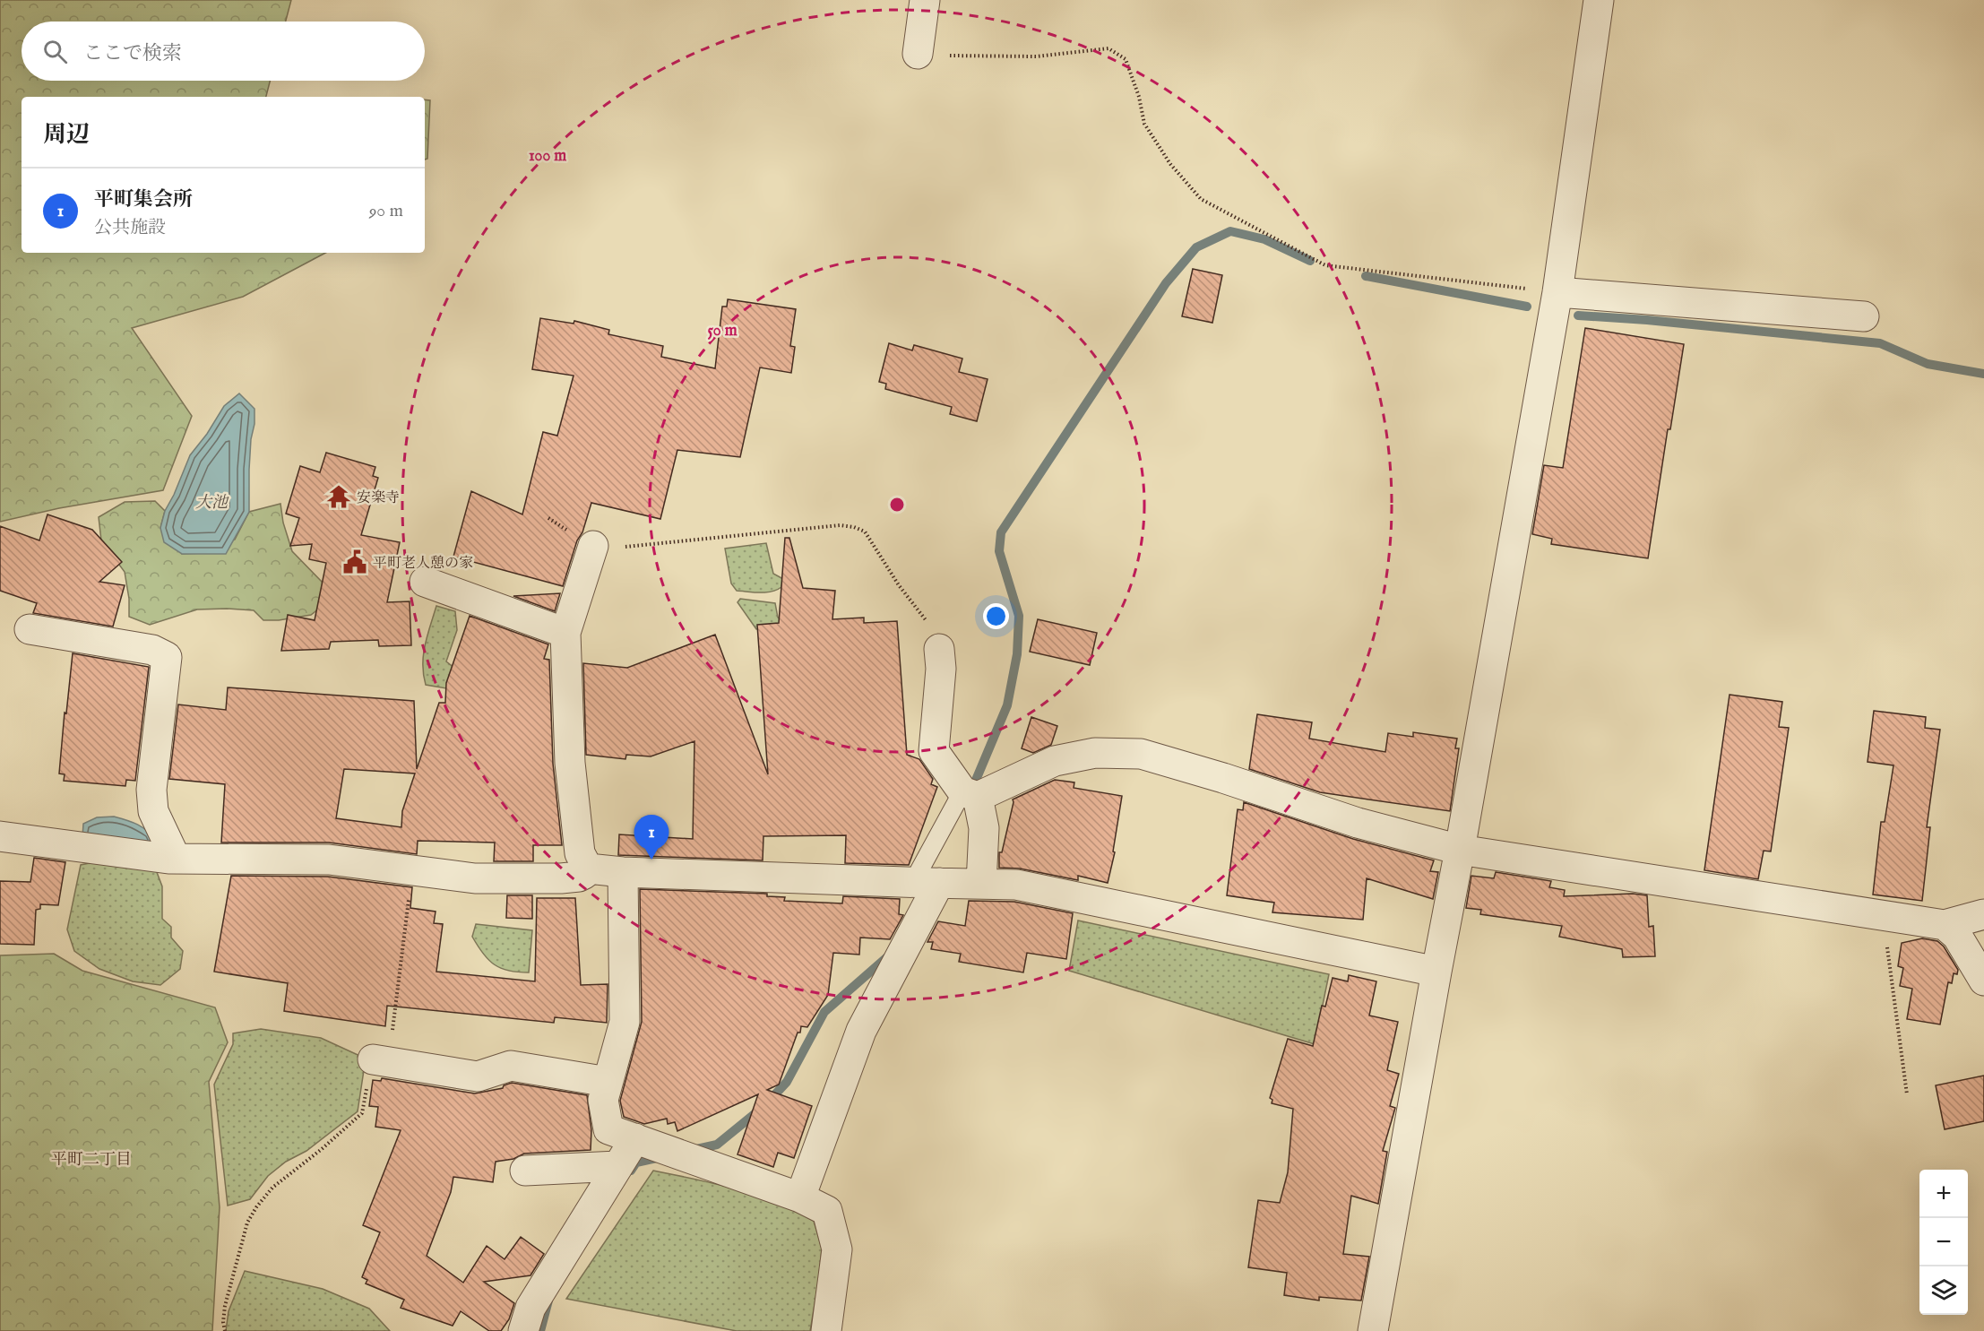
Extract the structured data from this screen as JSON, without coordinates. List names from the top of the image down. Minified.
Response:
{"districts":["平町二丁目"],"water":["大池"],"places":{"temple":["安楽寺"],"public building":["平町老人憩の家"]},"page":{"search":"ここで検索","heading":"周辺","list":[{"mark":"1","name":"平町集会所","note":"公共施設","value":"90 m"}],"pins":"1","map_buttons":["+","−"]},"rings":["100 m","50 m"]}
